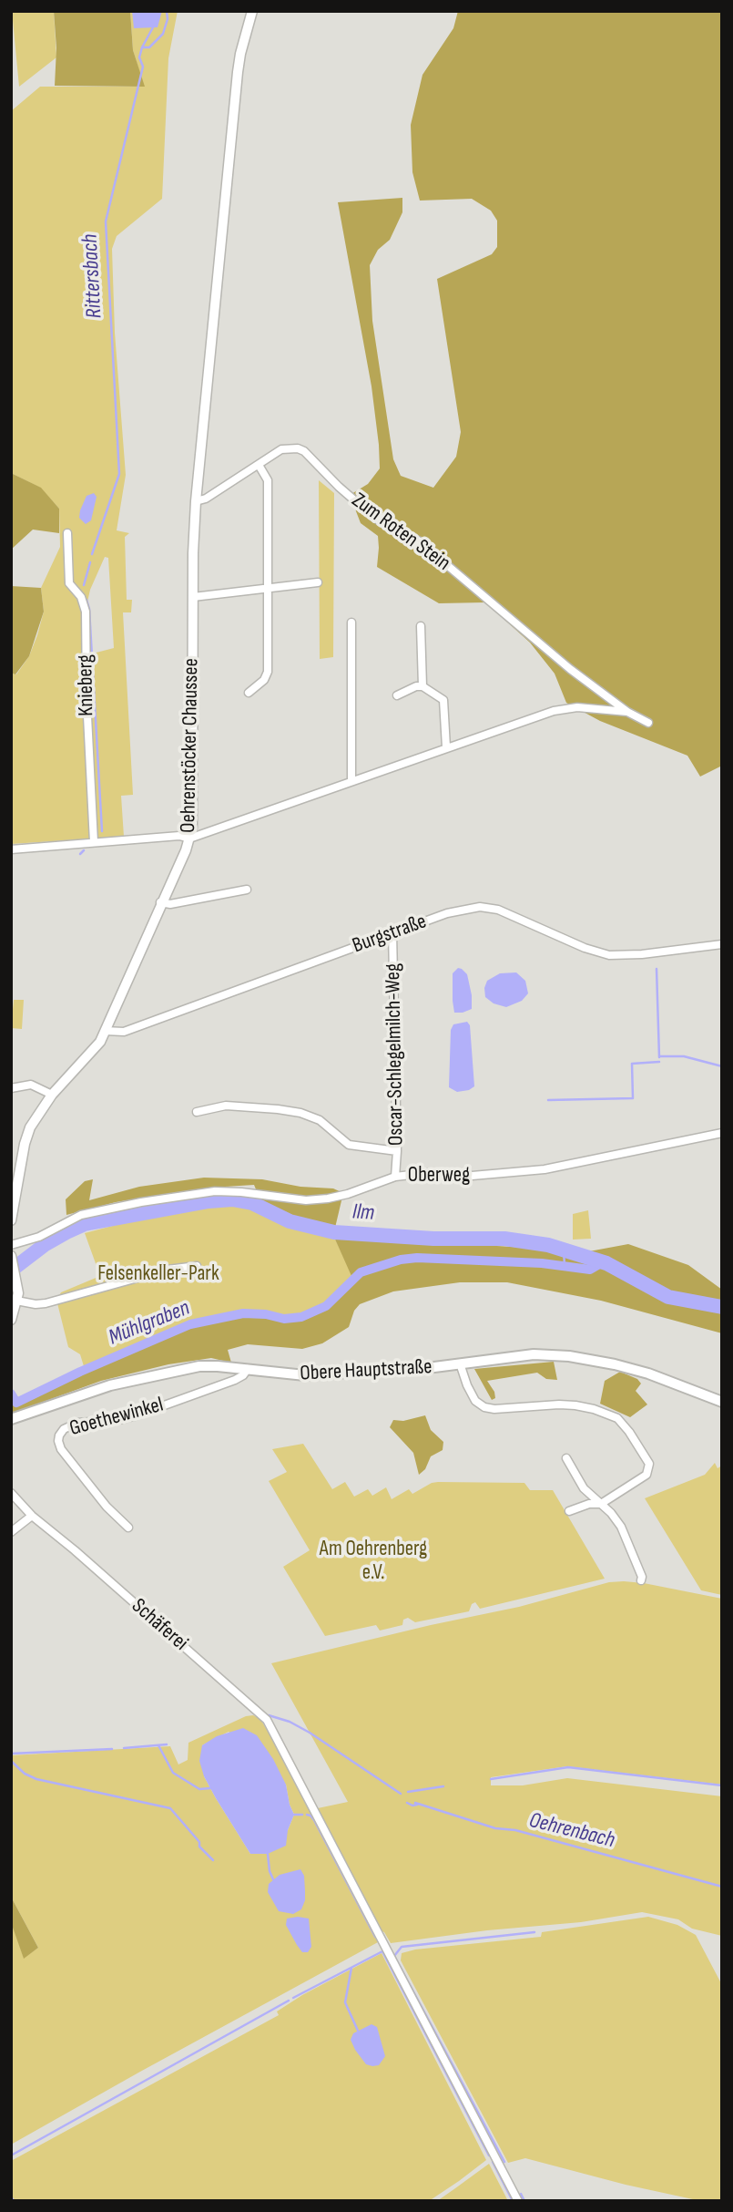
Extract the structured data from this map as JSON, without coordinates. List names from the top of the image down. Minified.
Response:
{"streets":{"main road":["Obere Hauptstraße"],"street":["Zum Roten Stein","Knieberg","Oehrenstöcker Chaussee","Burgstraße","Oscar-Schlegelmilch-Weg","Oberweg","Goethewinkel","Schäferei"]},"crossings":[["Zum Roten Stein","Oehrenstöcker Chaussee"],["Oehrenstöcker Chaussee","Burgstraße"],["Burgstraße","Oscar-Schlegelmilch-Weg"],["Oscar-Schlegelmilch-Weg","Oberweg"],["Obere Hauptstraße","Goethewinkel"]],"water":["Rittersbach","Ilm","Mühlgraben","Oehrenbach"],"parks":["Felsenkeller-Park","Am Oehrenberg e.V."]}
